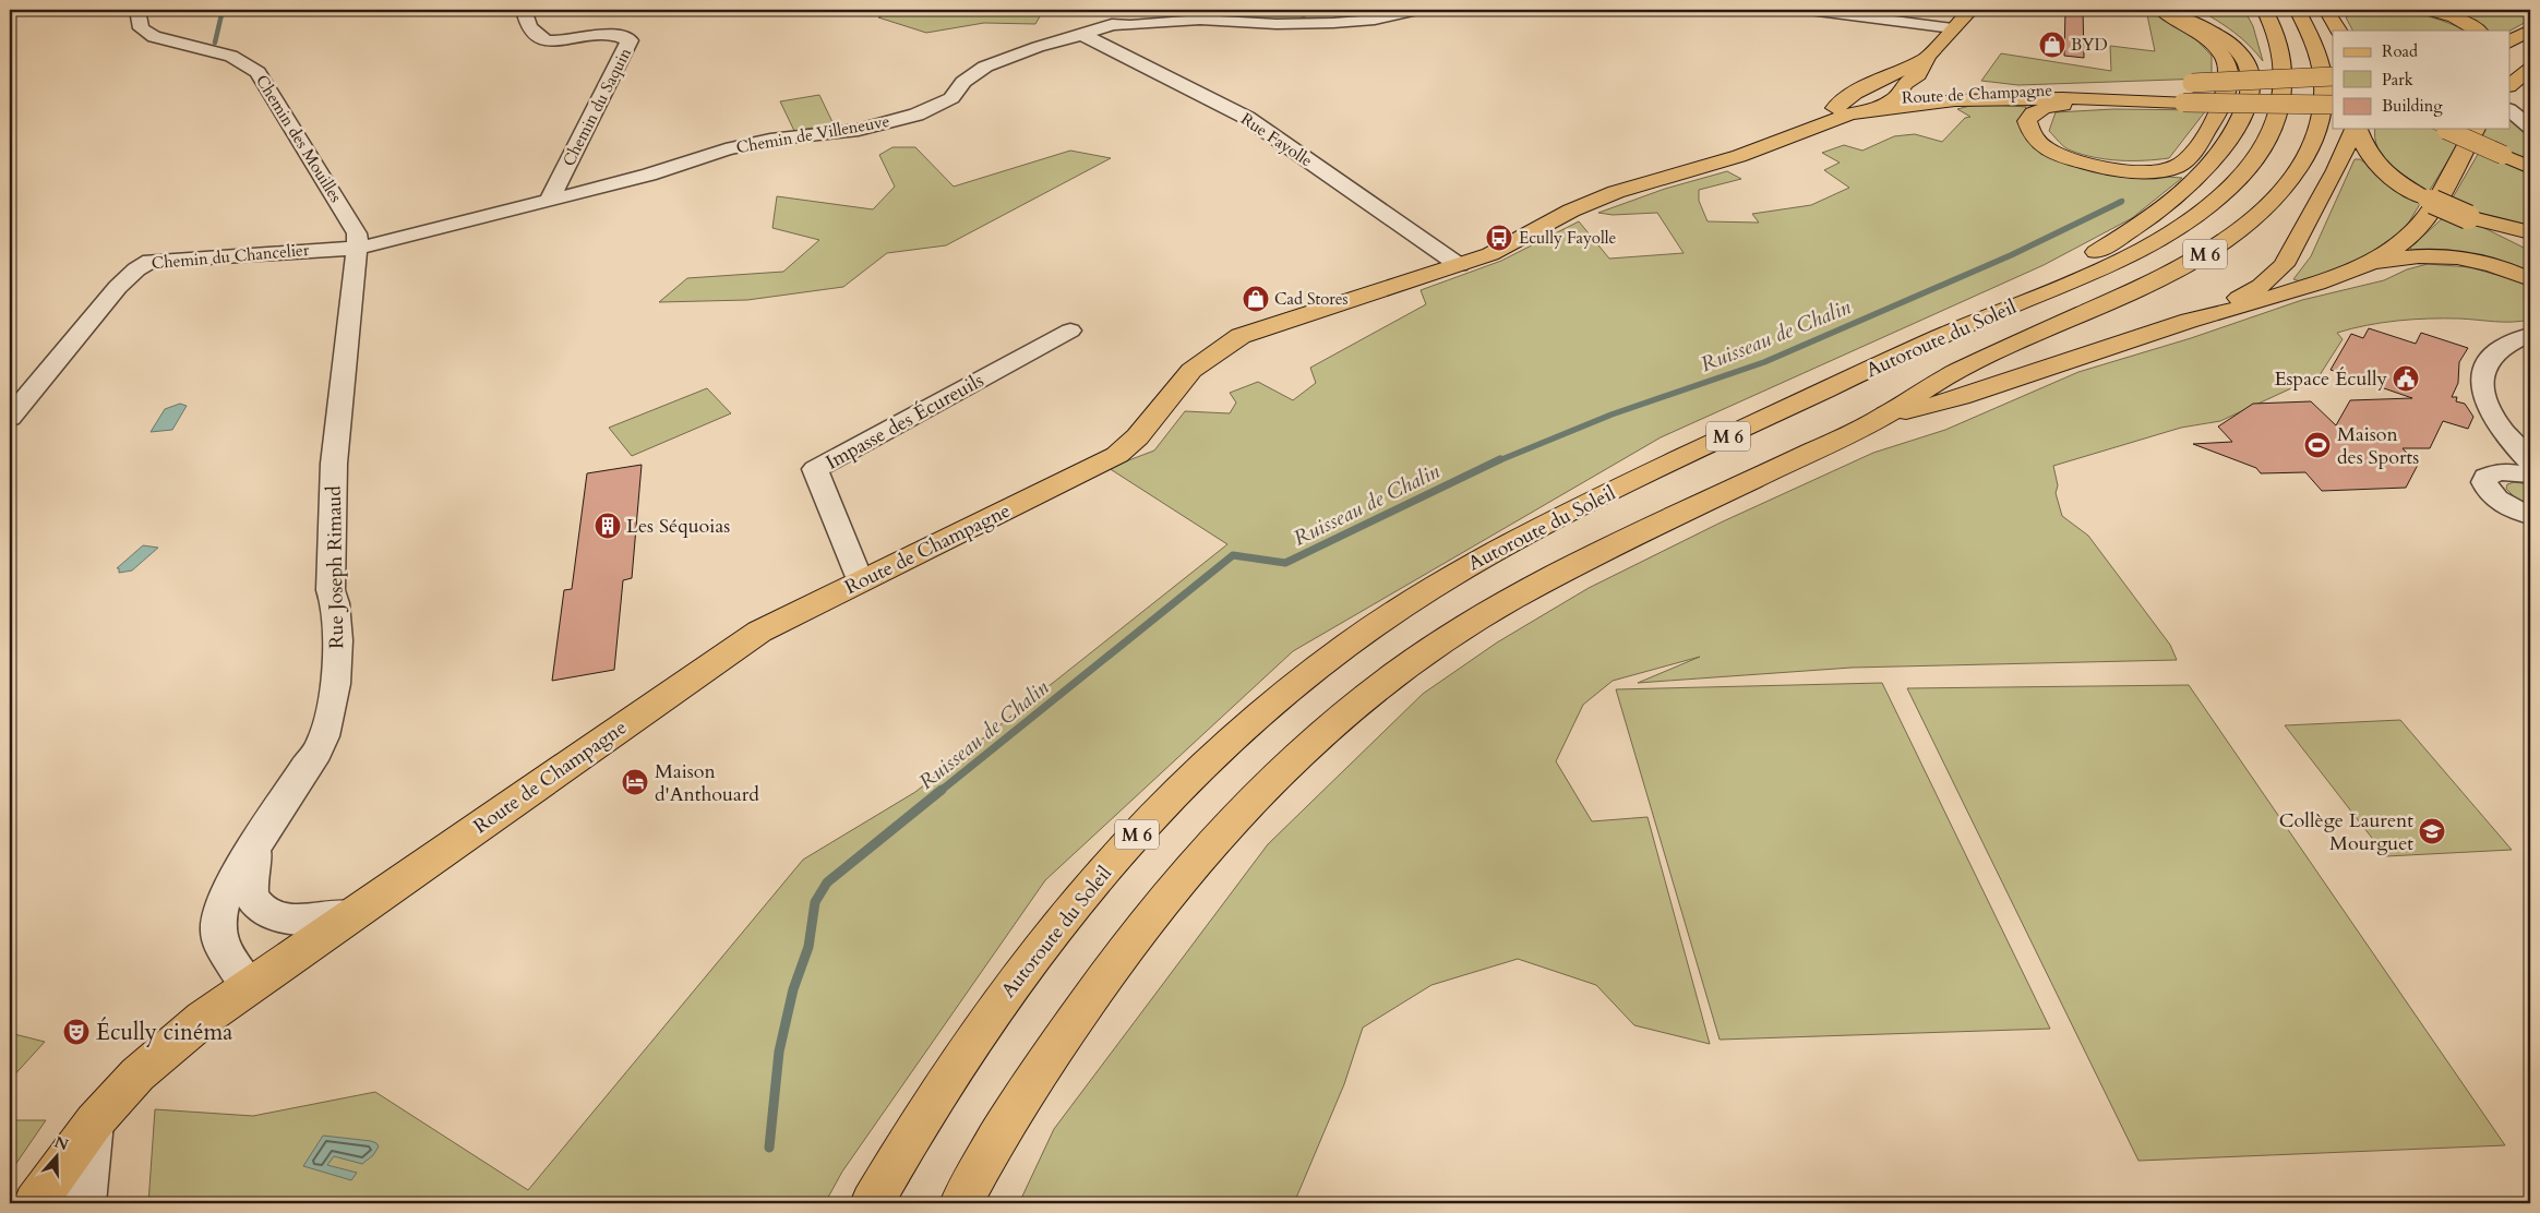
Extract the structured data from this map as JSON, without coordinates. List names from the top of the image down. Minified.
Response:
{"streets":{"main road":["Route de Champagne","M 6","Autoroute du Soleil"],"street":["Chemin du Saquin","Chemin de Villeneuve","Chemin des Mouilles","Rue Fayolle","Chemin du Chancelier","Impasse des Écureuils","Rue Joseph Rimaud"]},"crossings":[["Route de Champagne","Rue Fayolle"],["Route de Champagne","Impasse des Écureuils"],["Route de Champagne","Rue Joseph Rimaud"],["Chemin du Saquin","Chemin de Villeneuve"],["Chemin de Villeneuve","Chemin des Mouilles"],["Chemin de Villeneuve","Rue Fayolle"],["Chemin de Villeneuve","Chemin du Chancelier"],["Chemin de Villeneuve","Rue Joseph Rimaud"],["Chemin des Mouilles","Chemin du Chancelier"],["Chemin des Mouilles","Rue Joseph Rimaud"],["Chemin du Chancelier","Rue Joseph Rimaud"]],"water":["Ruisseau de Chalin"],"places":{"shop":["BYD","Cad Stores"],"bus stop":["Ecully Fayolle"],"public building":["Espace Écully"],"sports":["Maison des Sports"],"building":["Les Séquoias"],"hotel":["Maison d'Anthouard"],"school or university":["Collège Laurent Mourguet"],"theatre":["Écully cinéma"]},"legend":["Road","Park","Building"],"north":"top"}
